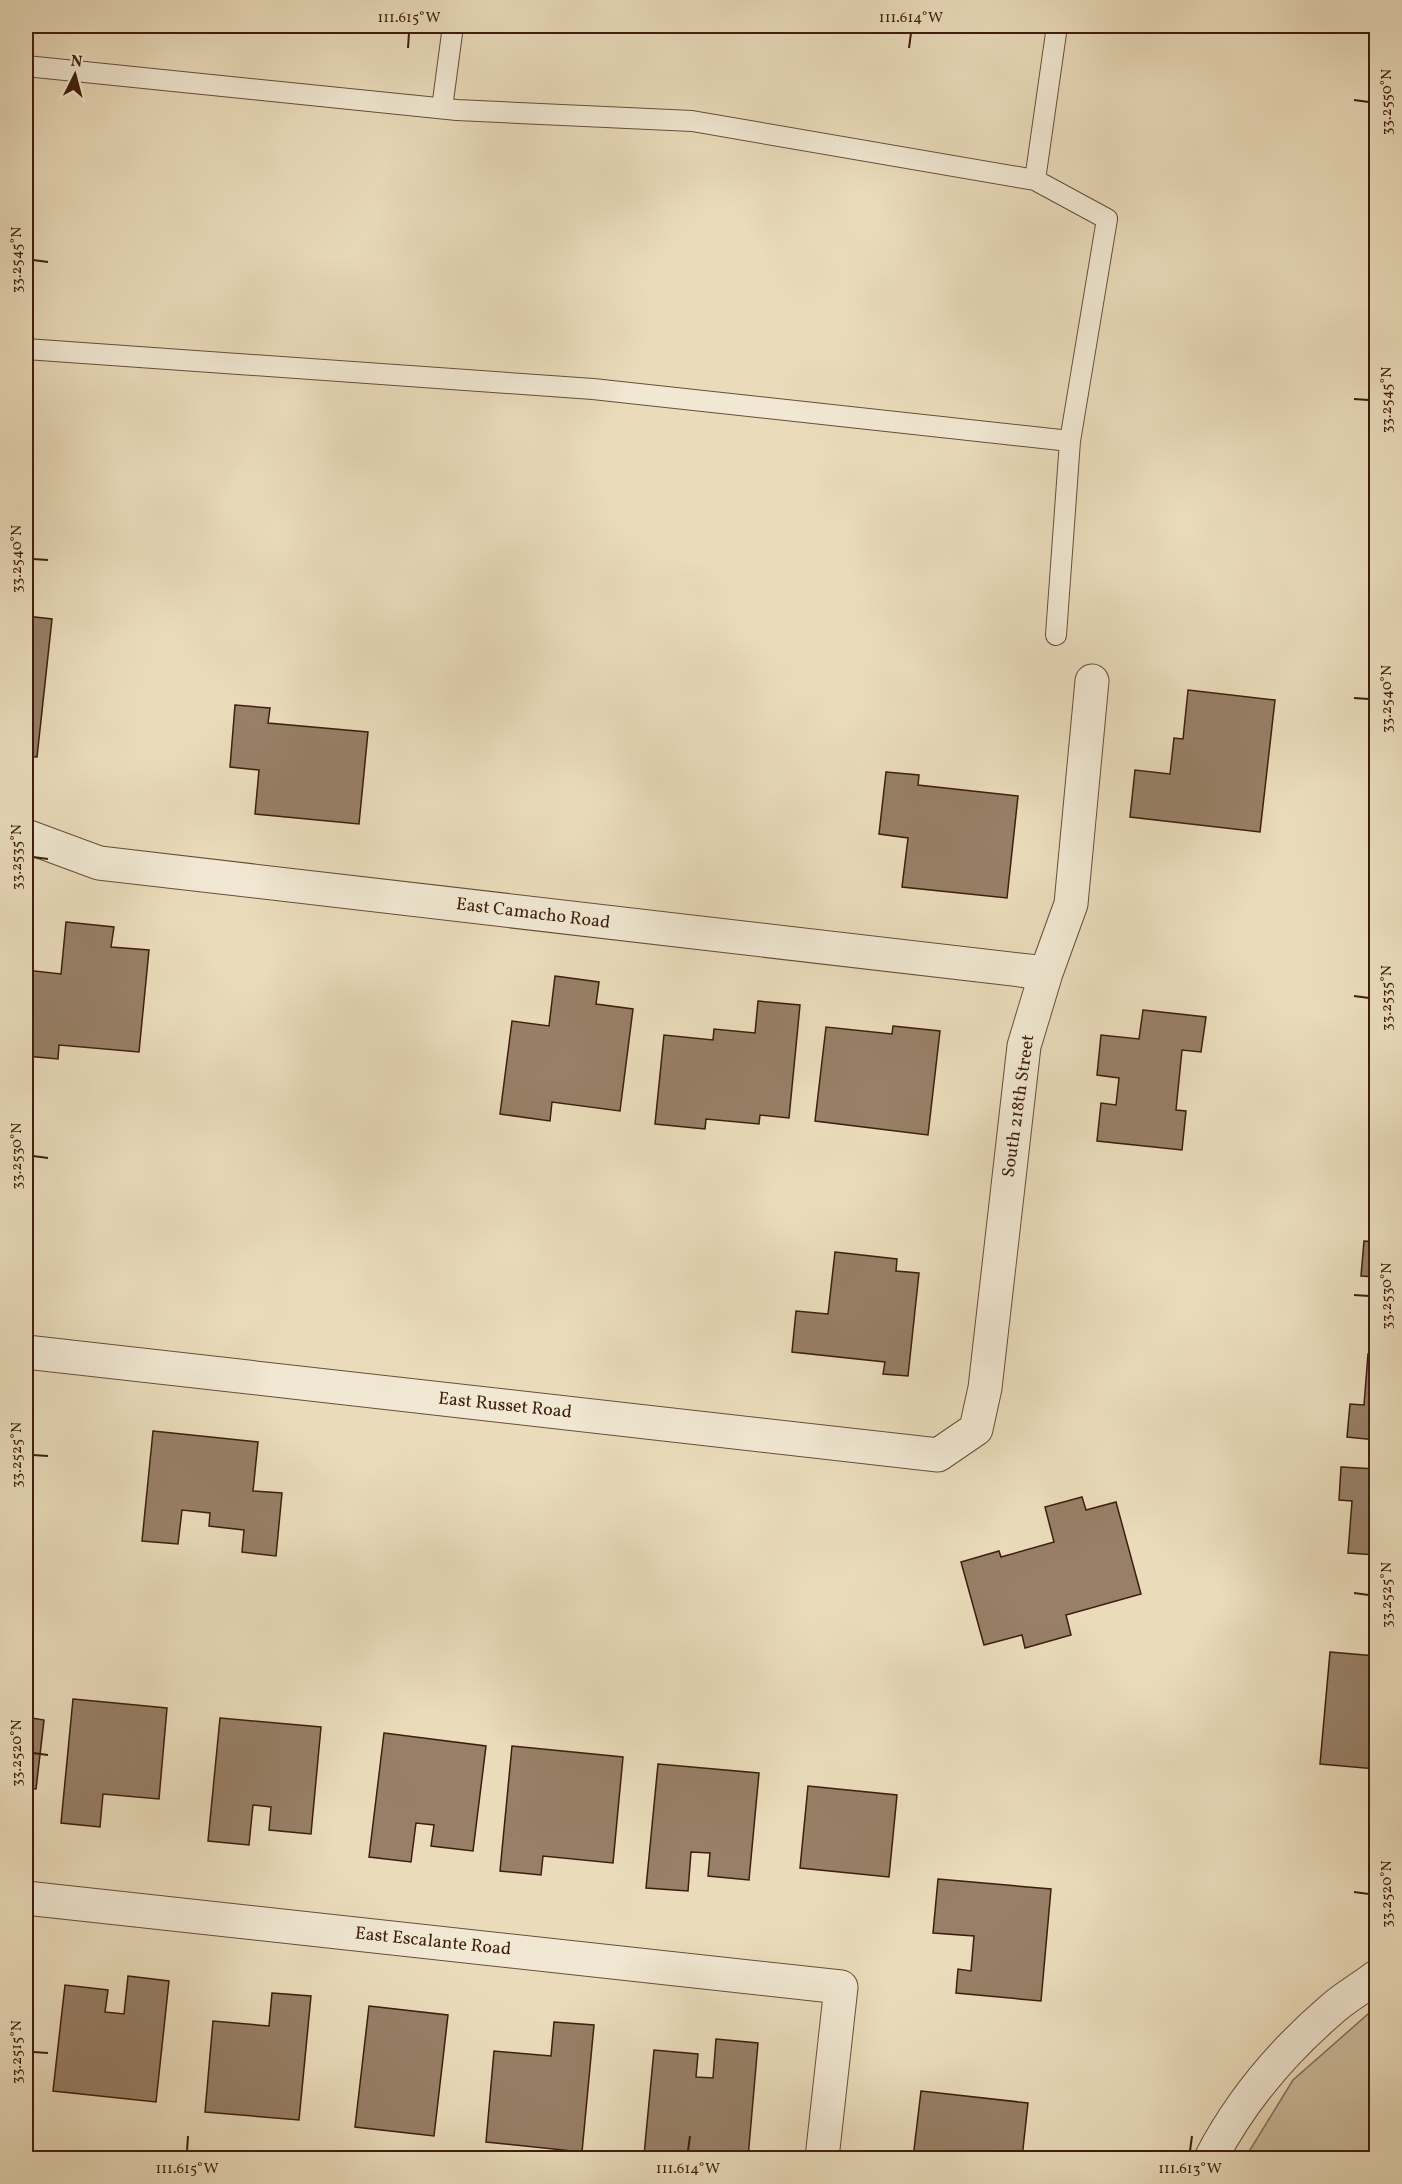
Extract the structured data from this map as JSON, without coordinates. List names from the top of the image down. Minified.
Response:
{"streets":{"street":["East Camacho Road","South 218th Street","East Russet Road","East Escalante Road"]},"crossings":[["East Camacho Road","South 218th Street"],["South 218th Street","East Russet Road"]],"north":"top","coordinates":["111.615°W","111.614°W","33.2550°N","33.2545°N","33.2540°N","33.2535°N","33.2530°N","33.2525°N","33.2520°N","33.2515°N","111.613°W"]}
